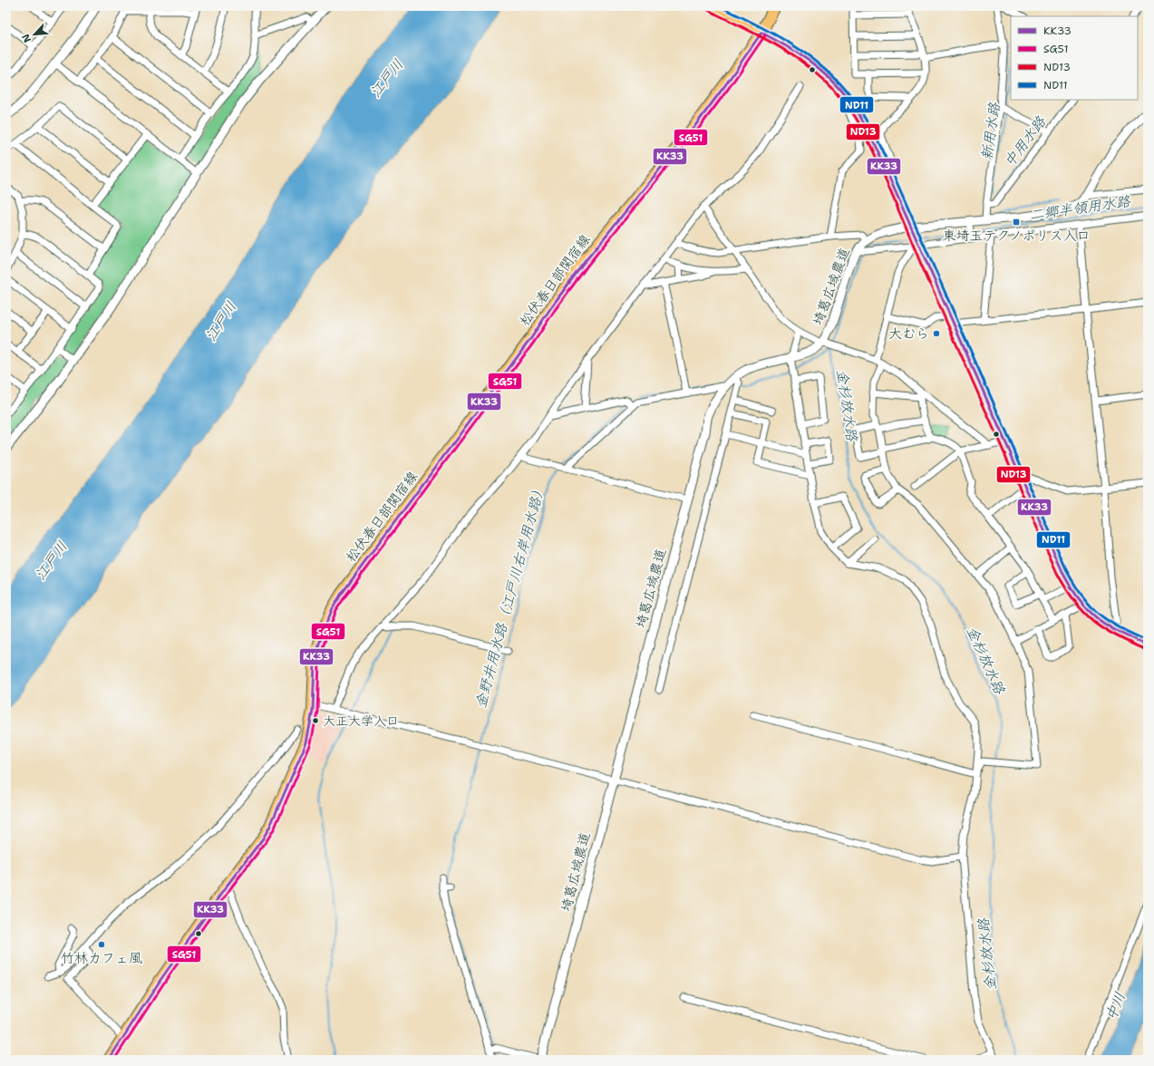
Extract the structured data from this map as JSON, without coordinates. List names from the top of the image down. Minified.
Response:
{"streets":{"main road":["松伏春日部関宿線"],"street":["埼葛広域農道"]},"water":["江戸川","新用水路","中用水路","二郷半領用水路","金杉放水路","金野井用水路（江戸川右岸用水路）","中川"],"places":{"transit":["東埼玉テクノポリス入口"],"other":["大むら","大正大学入口","竹林カフェ風"]},"lines":["transit line ND11","transit line ND13","transit line KK33","transit line SG51"],"legend":["KK33","SG51","ND13","ND11"],"north":"bottom left"}
